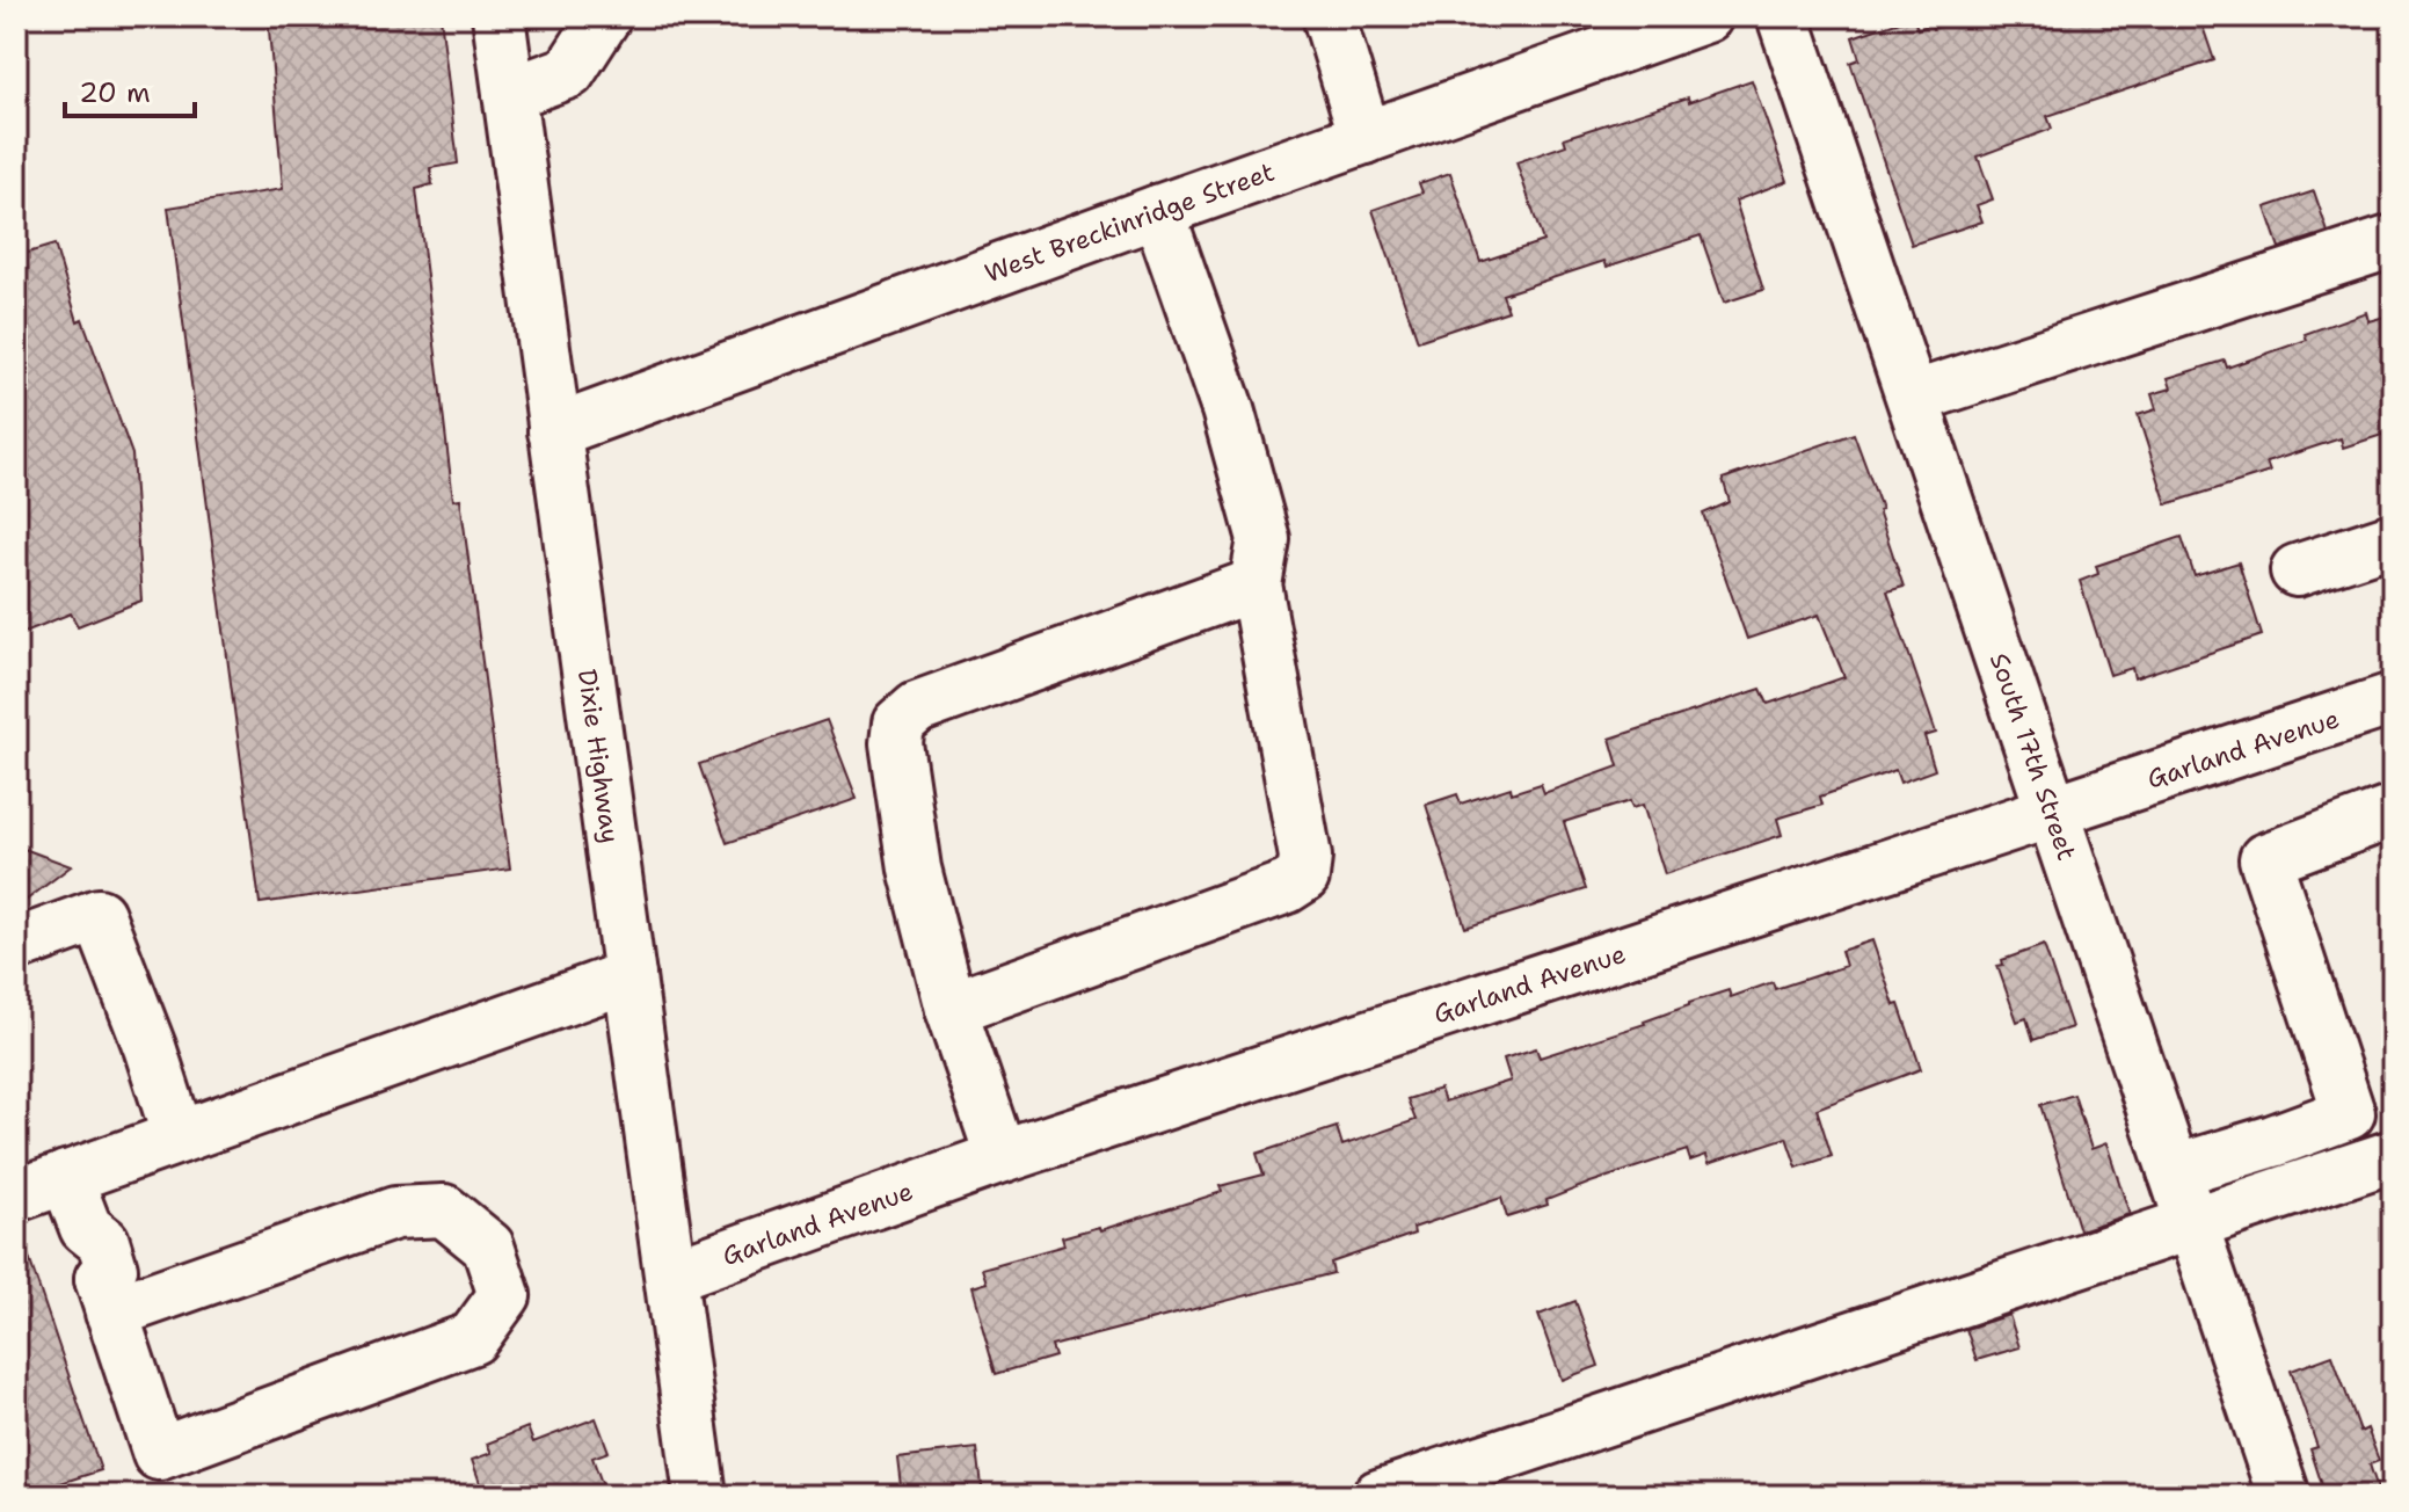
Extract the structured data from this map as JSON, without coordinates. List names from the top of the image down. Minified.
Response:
{"streets":{"street":["West Breckinridge Street","Garland Avenue","Dixie Highway","South 17th Street"]},"crossings":[["West Breckinridge Street","Dixie Highway"],["Garland Avenue","Dixie Highway"],["Garland Avenue","South 17th Street"]],"scale_bar":"20 m"}
